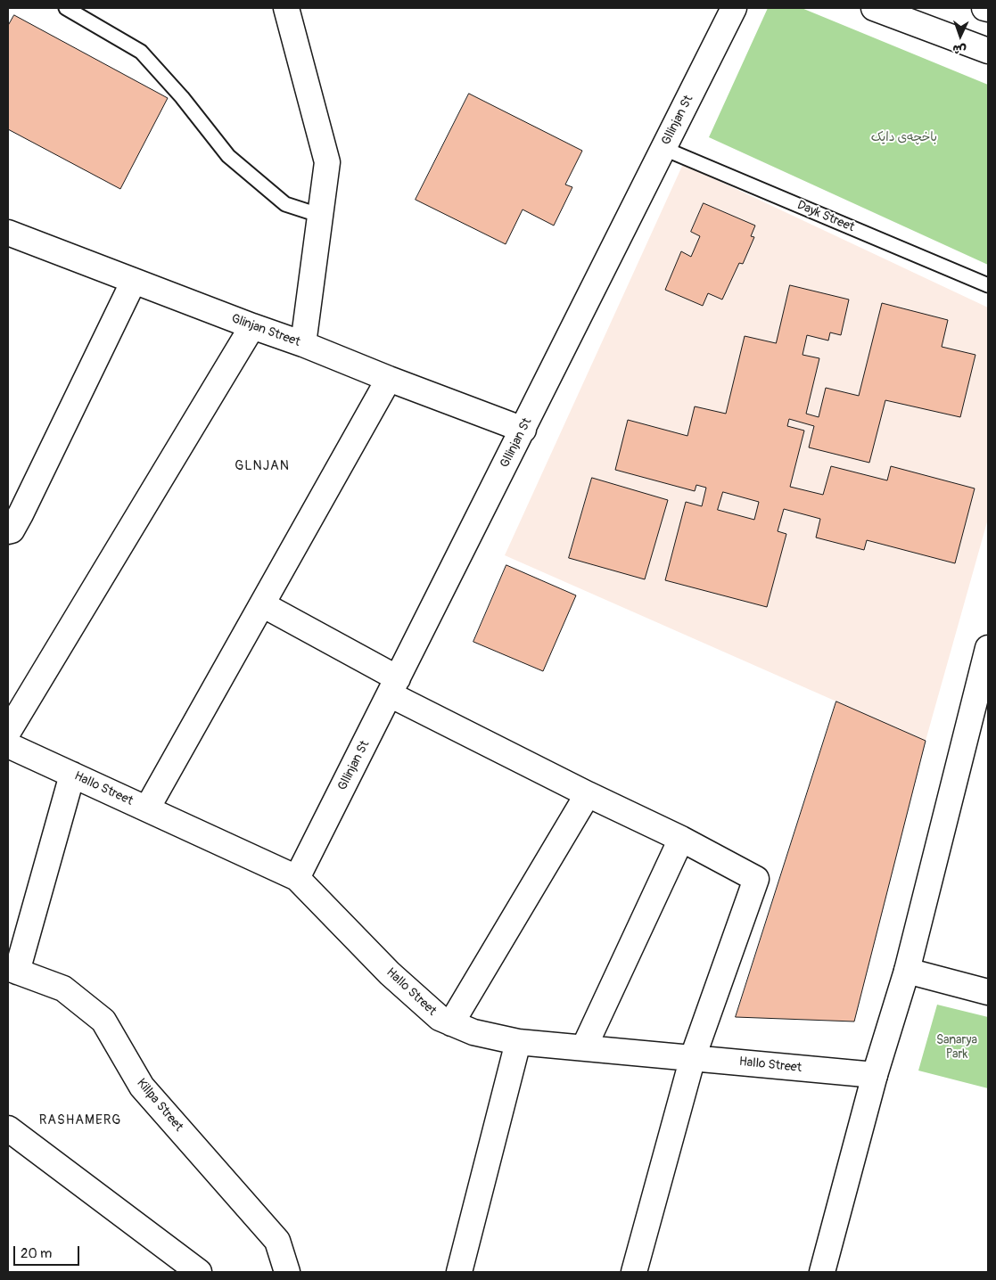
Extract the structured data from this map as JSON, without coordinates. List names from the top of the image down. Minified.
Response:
{"streets":{"main road":["Gllinjan St","Glinjan Street","Hallo Street","Killpa Street"],"lane":["Dayk Street"]},"crossings":[["Gllinjan St","Dayk Street"],["Gllinjan St","Glinjan Street"],["Gllinjan St","Hallo Street"]],"districts":["GLNJAN","RASHAMERG"],"parks":["باخچەی دایک","Sanarya Park"],"scale_bar":"20 m","north":"bottom"}
